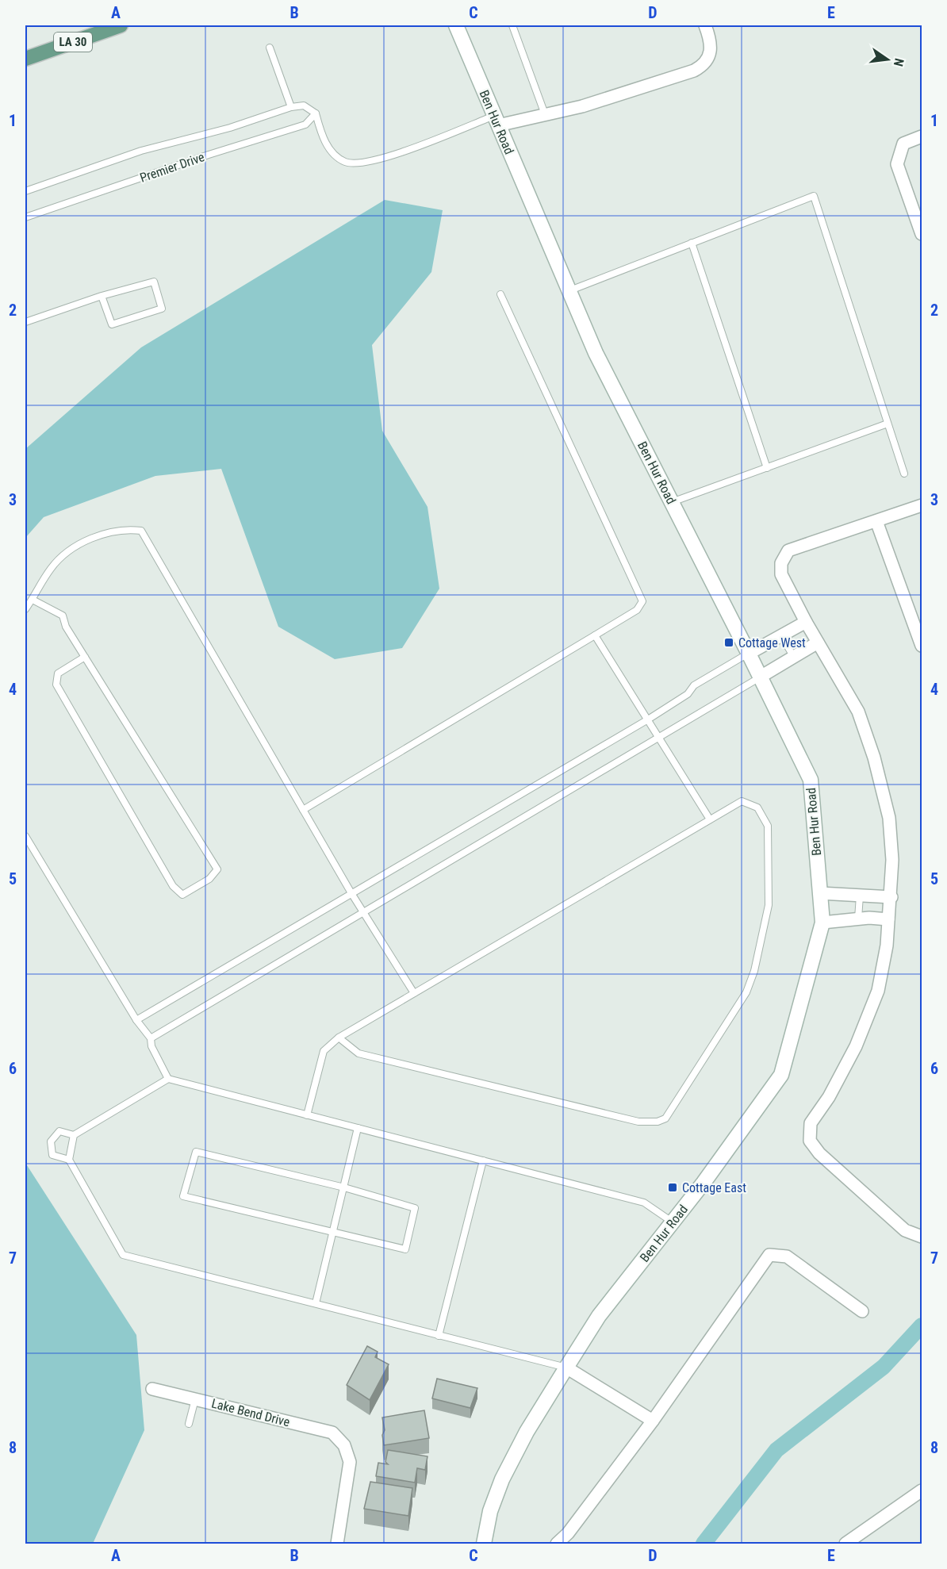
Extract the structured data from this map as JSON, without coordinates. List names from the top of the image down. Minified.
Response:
{"streets":{"main road":["LA 30"],"street":["Ben Hur Road","Lake Bend Drive"],"lane":["Premier Drive"]},"places":{"transit":["Cottage West","Cottage East"]},"north":"right","grid":{"columns":["A","B","C","D","E"],"rows":["1","2","3","4","5","6","7","8"]}}
